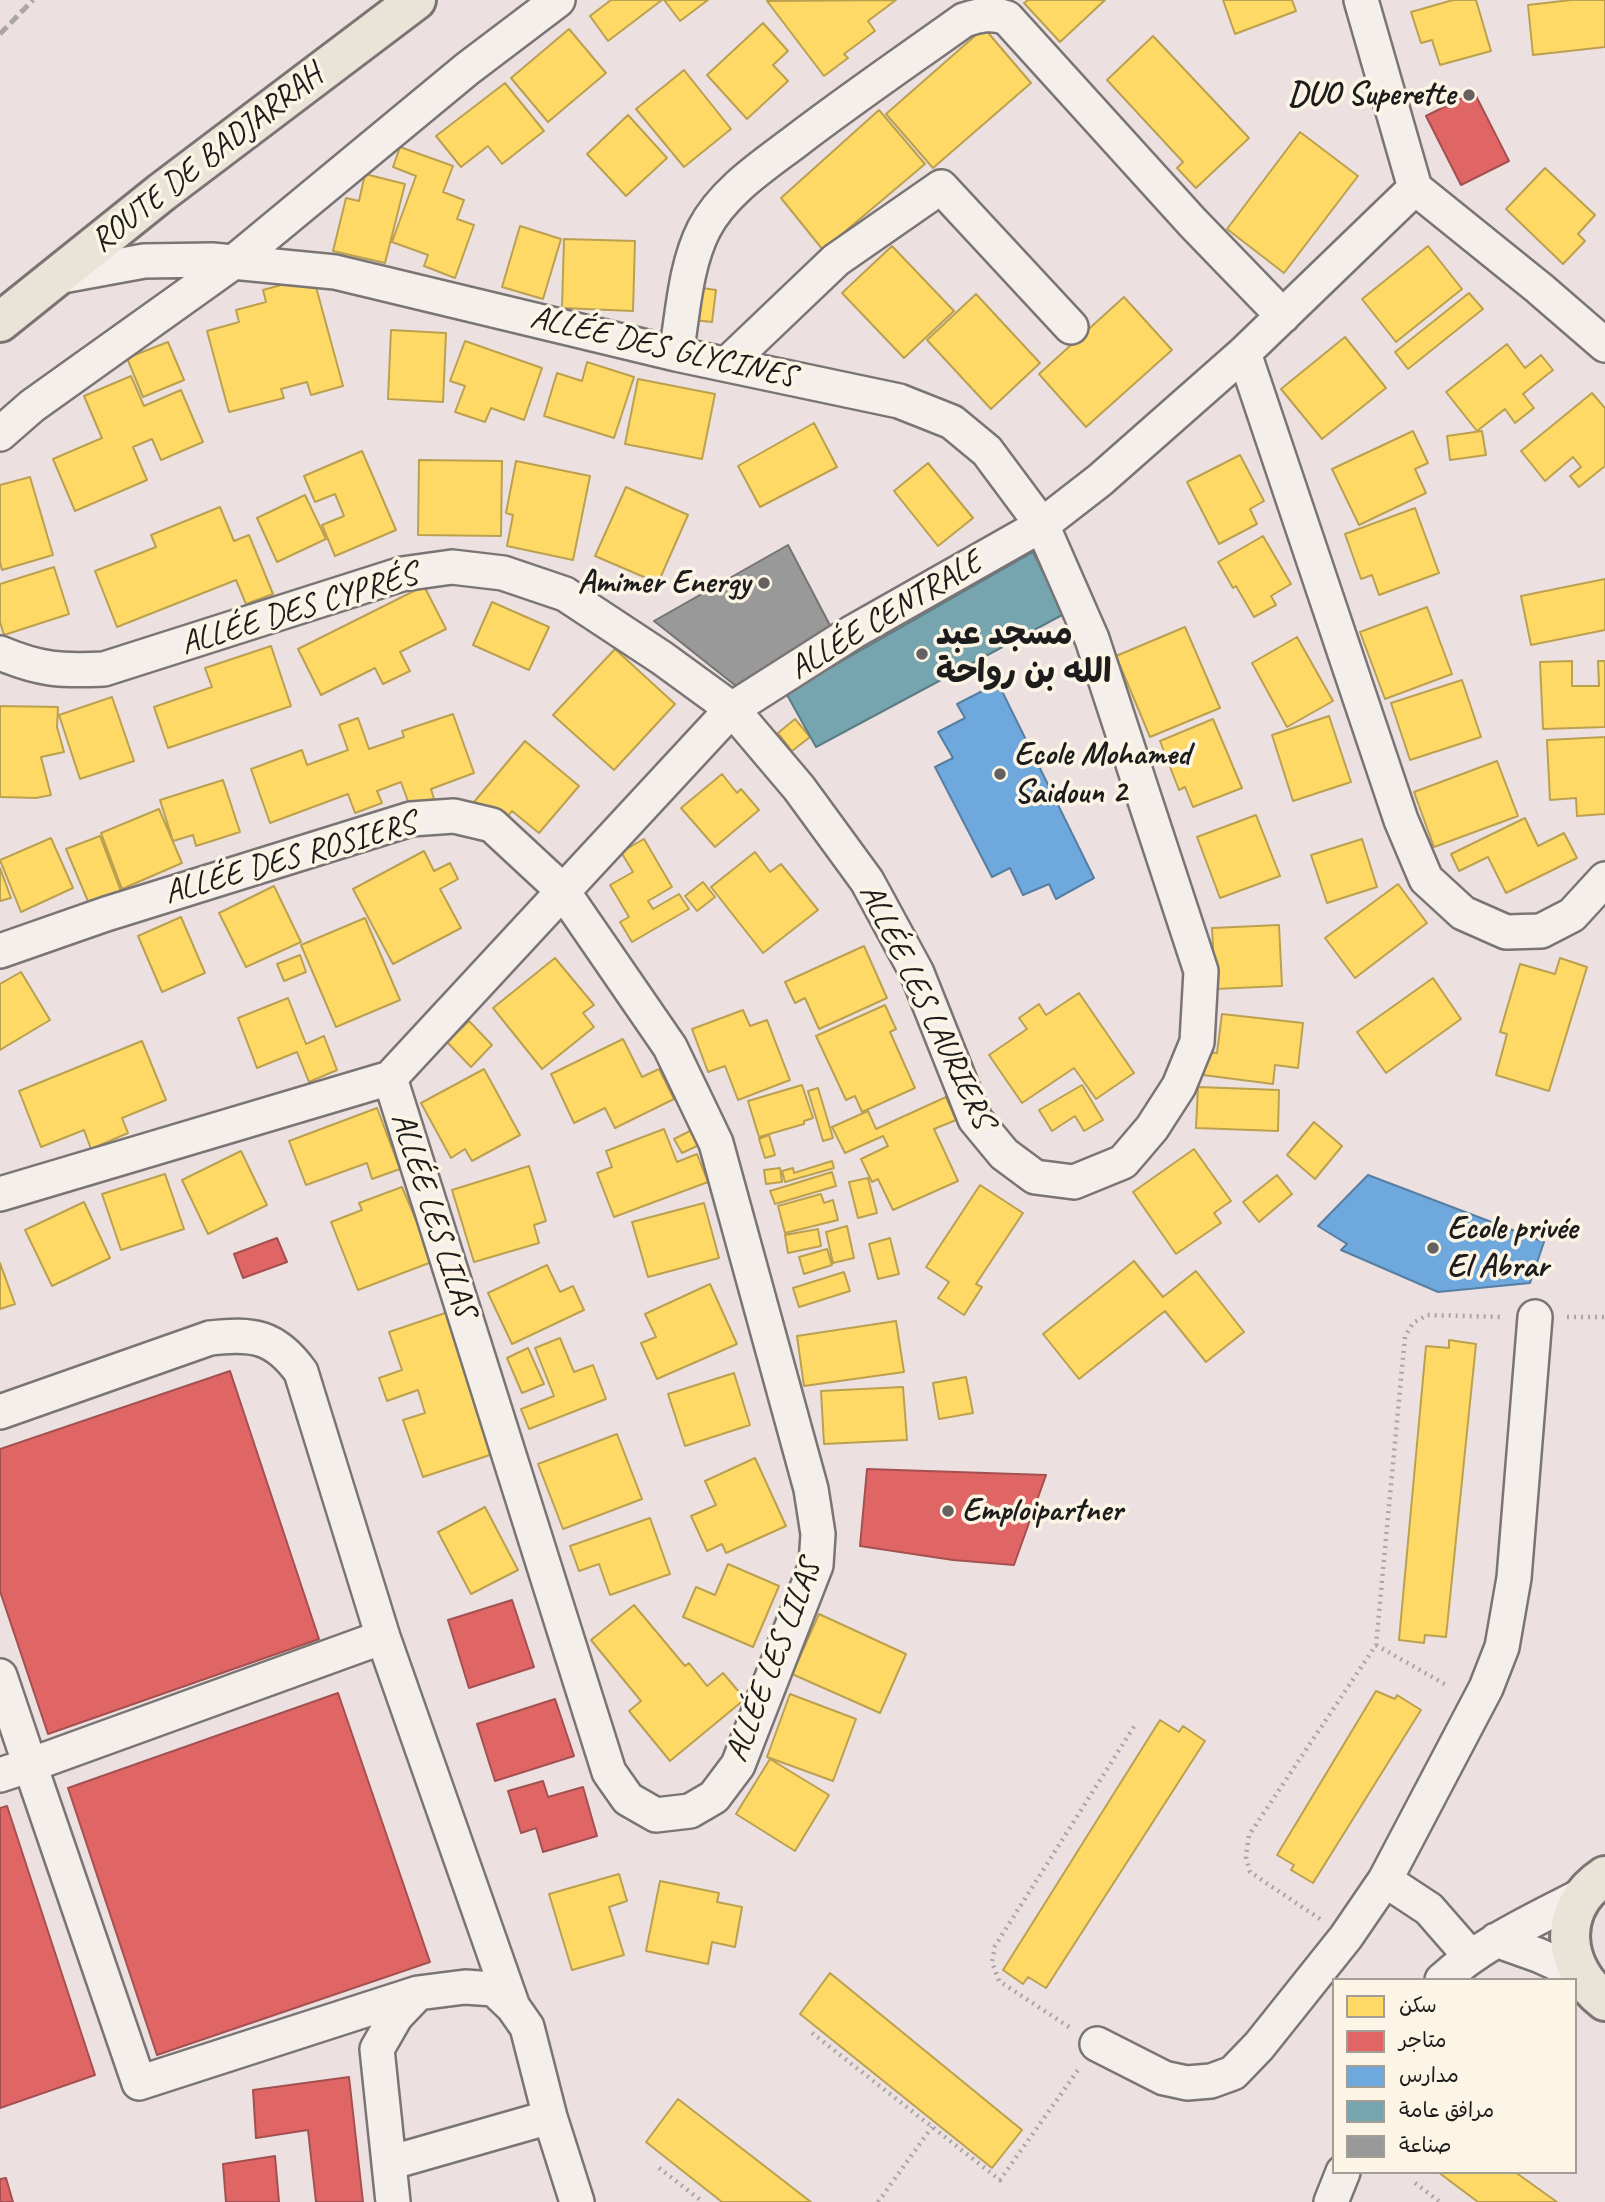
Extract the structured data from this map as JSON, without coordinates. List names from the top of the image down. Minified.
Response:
{"streets":{"main road":["ROUTE DE BADJARRAH"],"street":["ALLÉE DES GLYCINES","ALLÉE DES CYPRÉS","ALLÉE CENTRALE","ALLÉE DES ROSIERS","ALLÉE LES LAURIERS","ALLÉE LES LILAS"]},"crossings":[["ROUTE DE BADJARRAH","ALLÉE DES GLYCINES"],["ALLÉE DES GLYCINES","ALLÉE CENTRALE"],["ALLÉE DES GLYCINES","ALLÉE LES LAURIERS"],["ALLÉE DES CYPRÉS","ALLÉE CENTRALE"],["ALLÉE DES CYPRÉS","ALLÉE LES LAURIERS"],["ALLÉE CENTRALE","ALLÉE DES ROSIERS"],["ALLÉE CENTRALE","ALLÉE LES LAURIERS"],["ALLÉE CENTRALE","ALLÉE LES LILAS"],["ALLÉE DES ROSIERS","ALLÉE LES LILAS"]],"places":["DUO Superette","Amimer Energy","مسجد عبد الله بن رواحة","Ecole Mohamed Saidoun 2","Ecole privée El Abrar","Emploipartner"],"legend":["سكن","متاجر","مدارس","مرافق عامة","صناعة"]}
